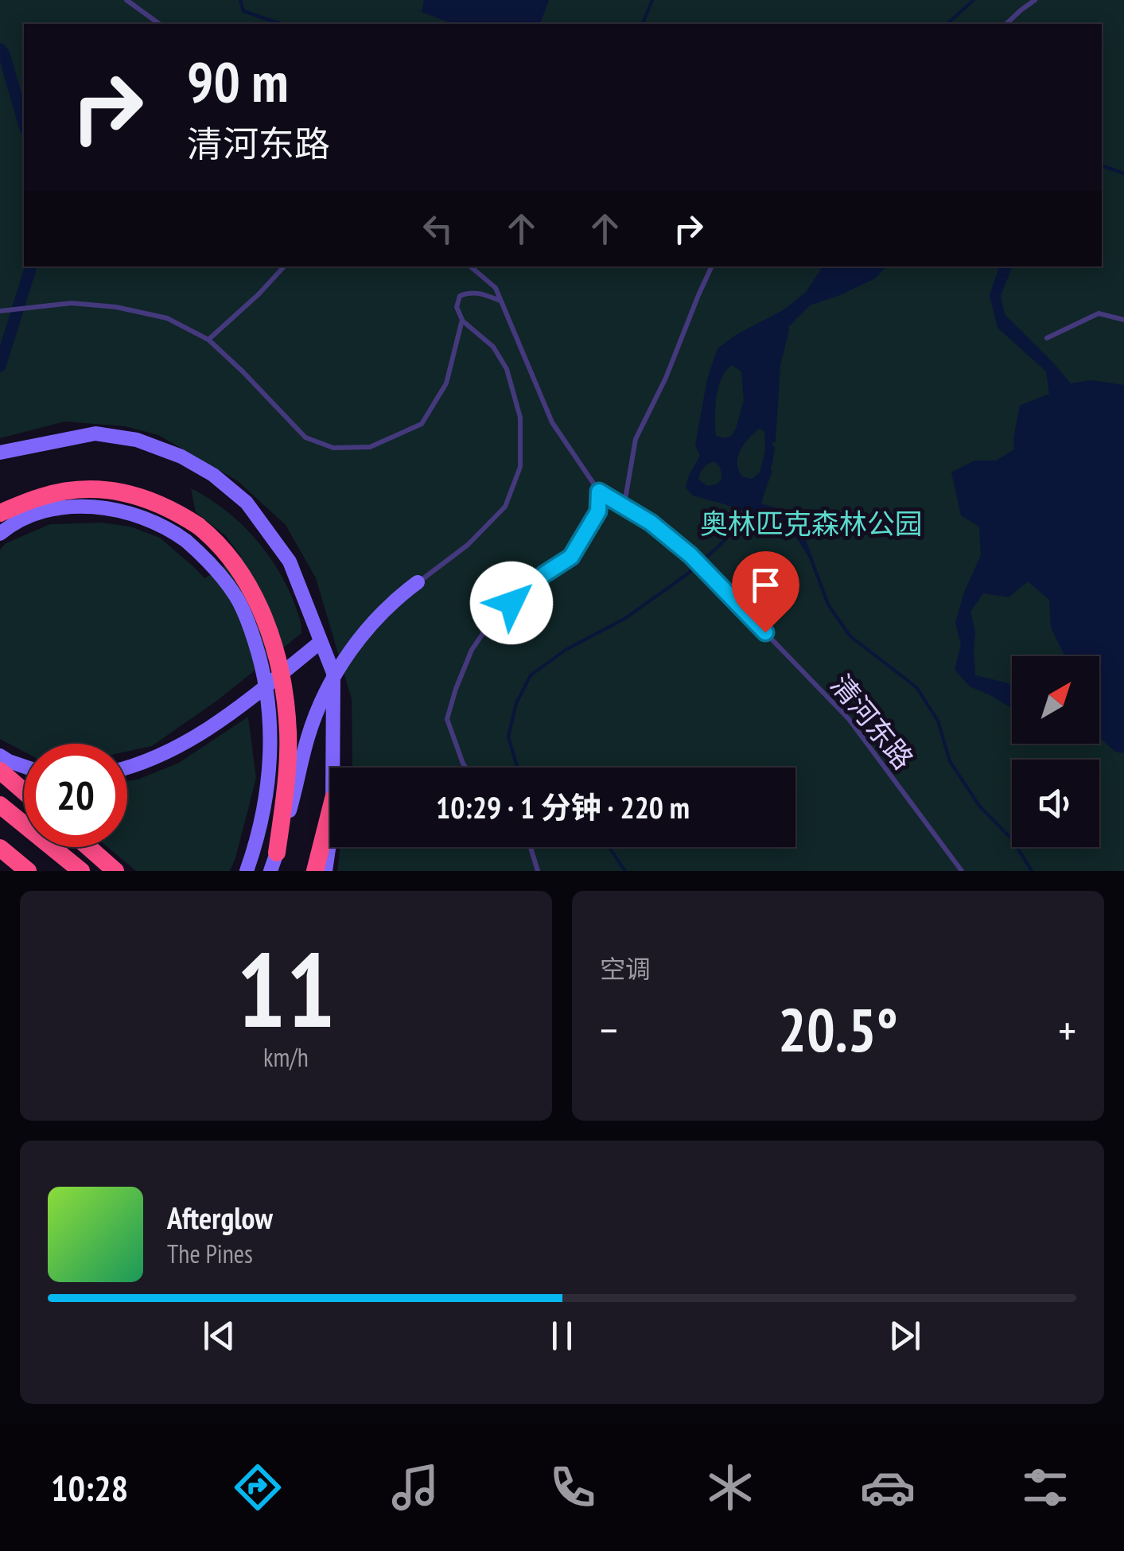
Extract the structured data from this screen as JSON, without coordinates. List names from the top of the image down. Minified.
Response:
{"streets":{"lane":["清河东路"]},"parks":["奥林匹克森林公园"],"north":"top right","page":{"turn":["90 m","清河东路"],"limit":"20","trip":"10:29 · 1 分钟 · 220 m","tile":[["11","km/h"],"空调"],"heat":["−","20.5°","+"],"song":["Afterglow","The Pines"],"tabs":"10:28"}}
